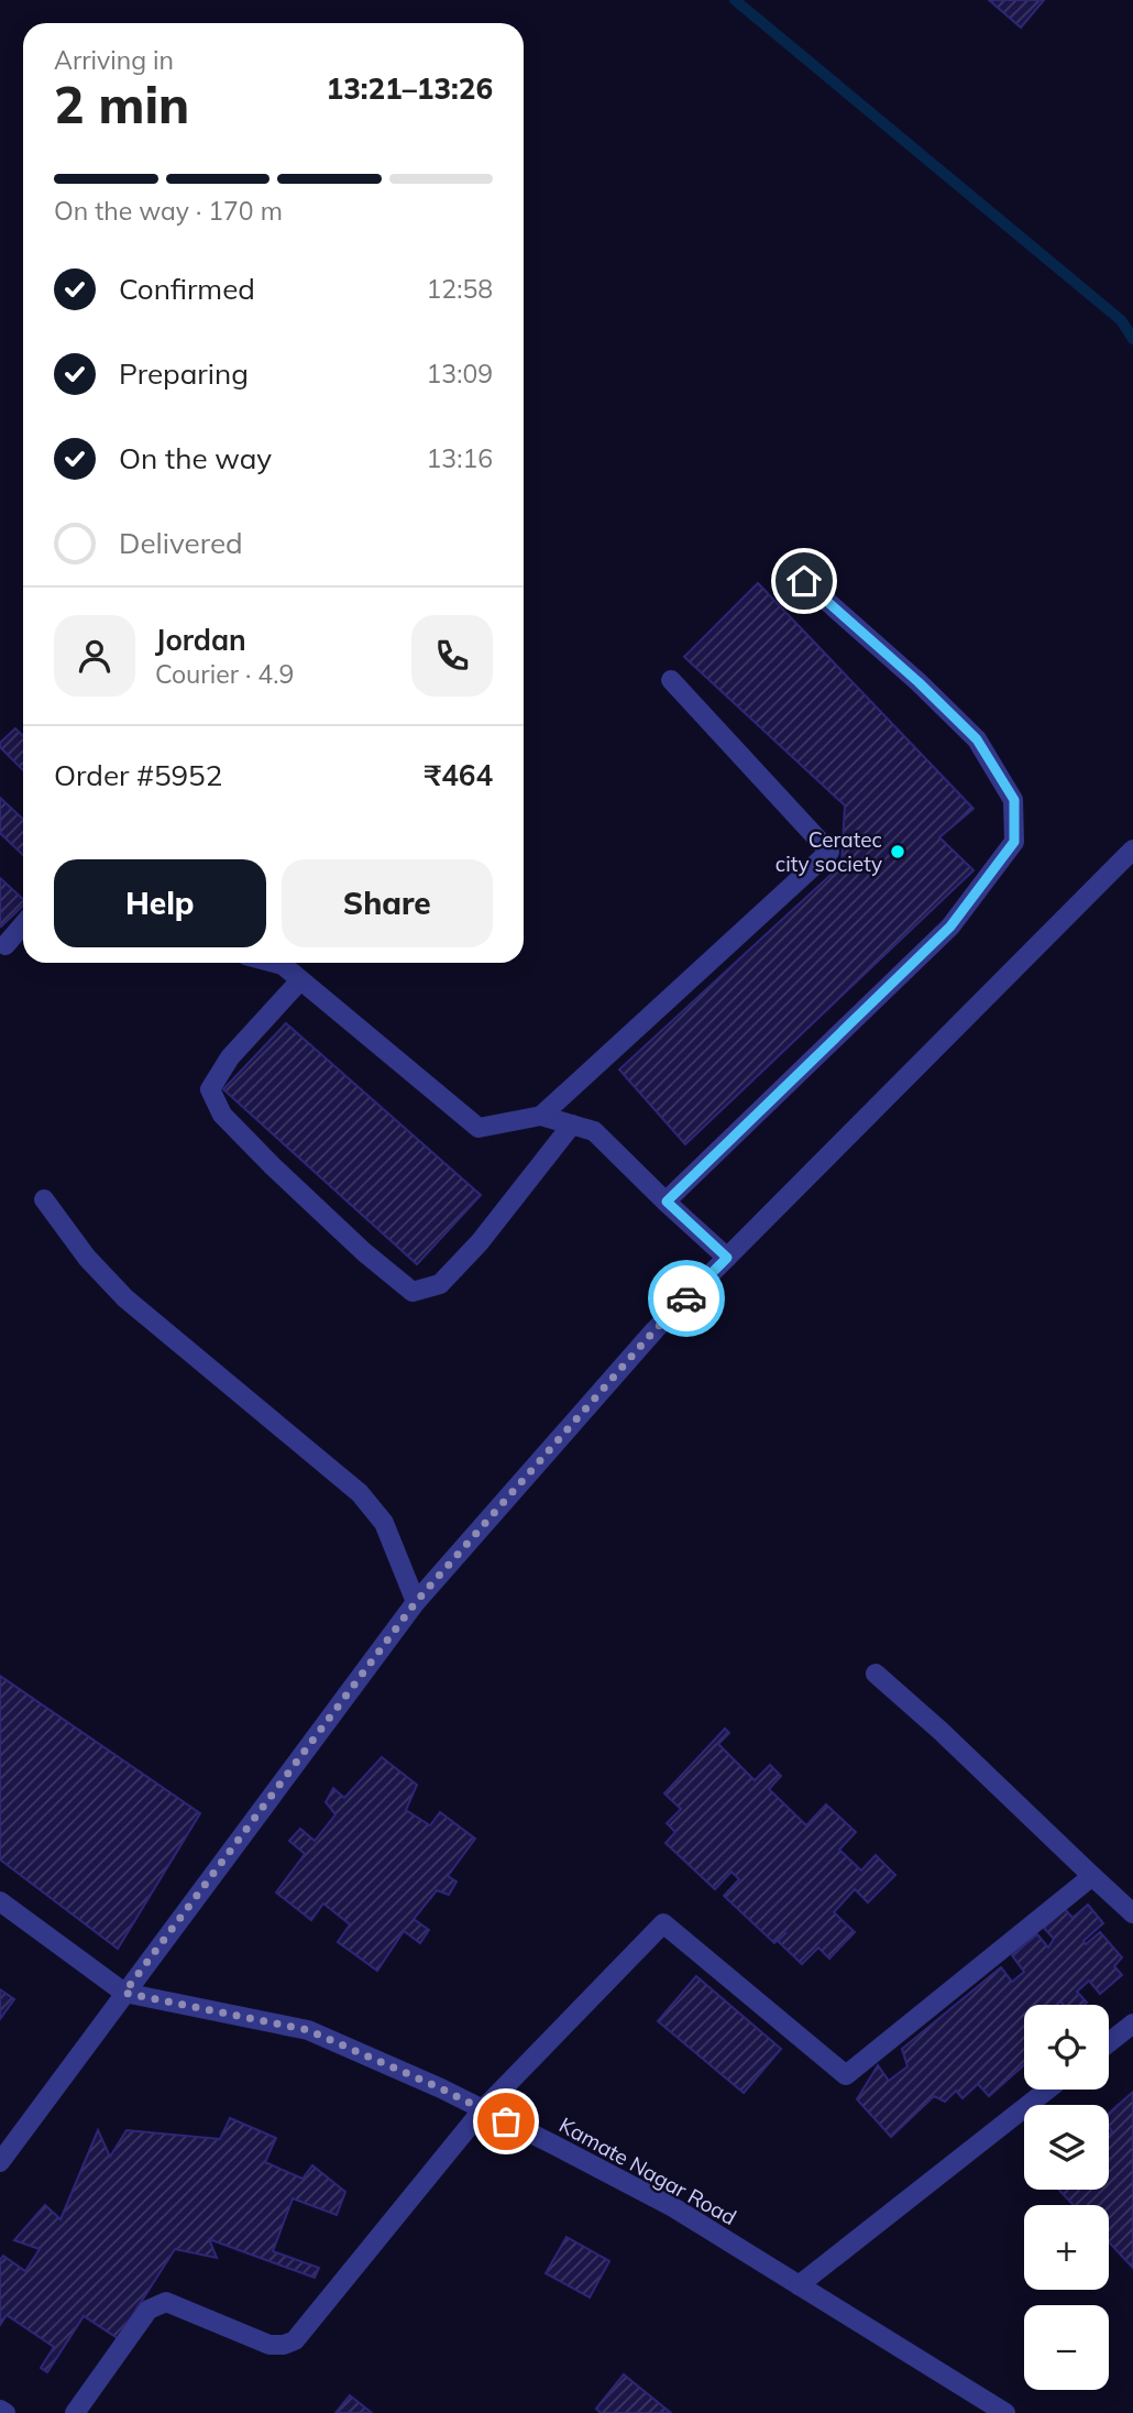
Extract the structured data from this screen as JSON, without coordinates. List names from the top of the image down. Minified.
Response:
{"streets":{"street":["Kamate Nagar Road"]},"places":["Ceratec city society"],"page":{"heading":["2 min","Arriving in","13:21–13:26"],"panel":["Jordan","Courier · 4.9","Order #5952","₹464"],"bar":"On the way · 170 m","list":[["Confirmed","12:58"],["Preparing","13:09"],["On the way","13:16"],"Delivered"],"buttons":["Help","Share"],"map_buttons":["+","−"]}}
